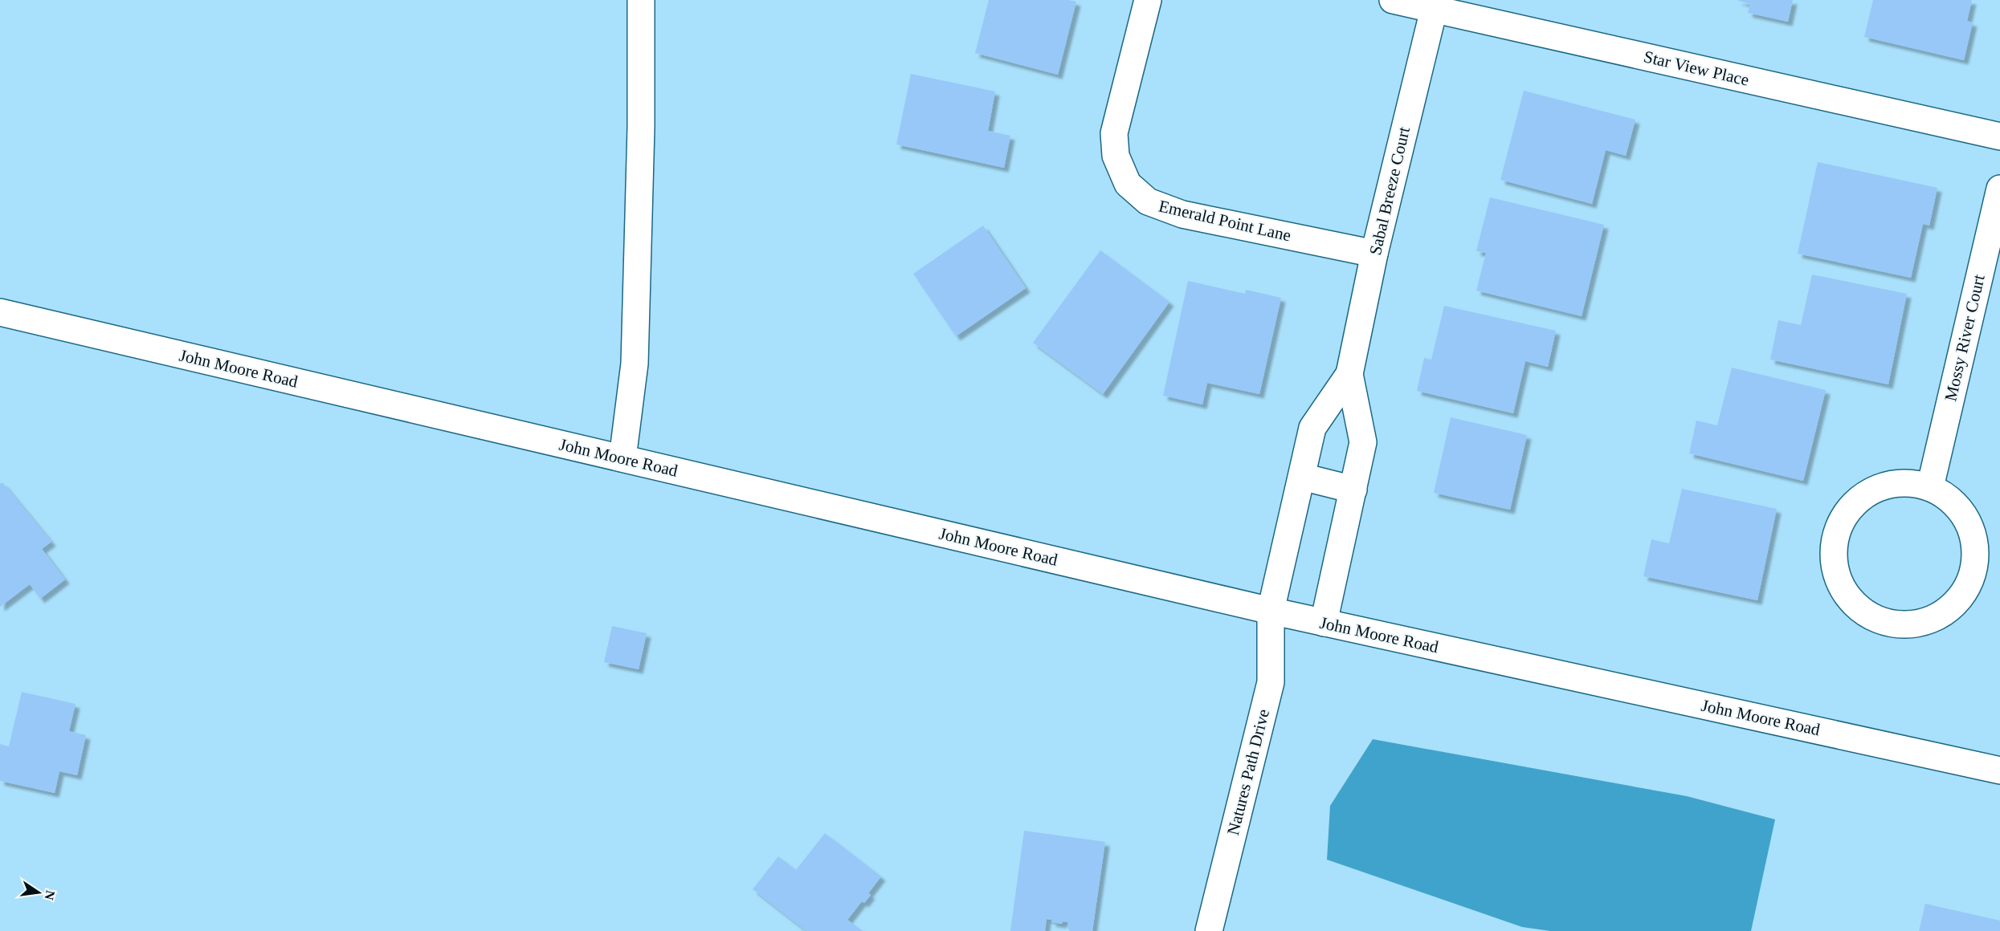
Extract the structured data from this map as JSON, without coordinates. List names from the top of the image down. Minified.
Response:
{"streets":{"street":["Star View Place","Sabal Breeze Court","Emerald Point Lane","Mossy River Court","John Moore Road","Natures Path Drive"]},"crossings":[["Star View Place","Sabal Breeze Court"],["Sabal Breeze Court","Emerald Point Lane"],["Sabal Breeze Court","John Moore Road"],["Sabal Breeze Court","Natures Path Drive"],["John Moore Road","Natures Path Drive"]],"north":"right"}
